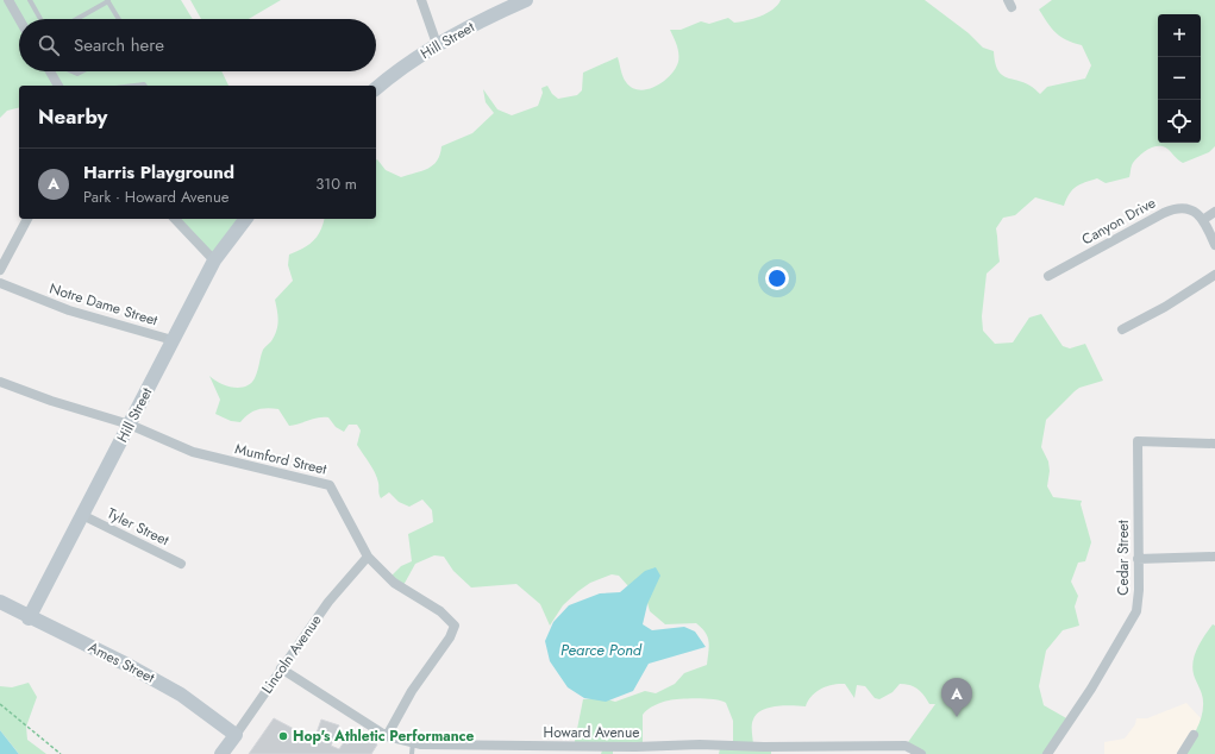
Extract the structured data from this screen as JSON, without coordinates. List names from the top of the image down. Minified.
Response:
{"streets":{"street":["Hill Street","Canyon Drive","Notre Dame Street","Mumford Street","Tyler Street","Cedar Street","Lincoln Avenue","Ames Street","Howard Avenue"]},"crossings":[["Hill Street","Notre Dame Street"],["Hill Street","Mumford Street"],["Hill Street","Tyler Street"],["Hill Street","Ames Street"],["Mumford Street","Lincoln Avenue"],["Mumford Street","Howard Avenue"],["Lincoln Avenue","Ames Street"],["Lincoln Avenue","Howard Avenue"]],"water":["Pearce Pond"],"places":["Hop's Athletic Performance"],"page":{"map_buttons":["+","−"],"search":"Search here","heading":"Nearby","list":[{"mark":"A","name":"Harris Playground","note":"Park · Howard Avenue","value":"310 m"}],"pins":"A"}}
